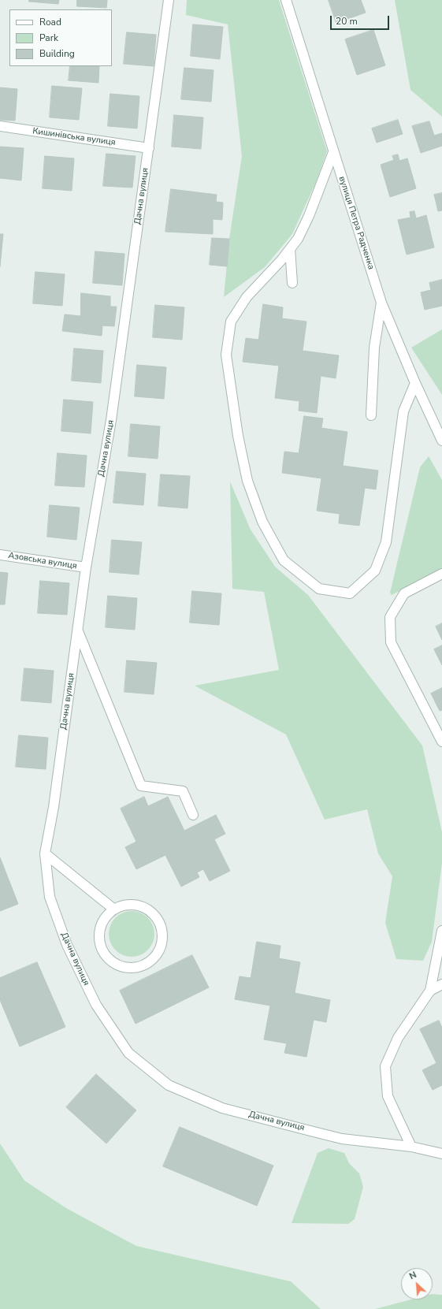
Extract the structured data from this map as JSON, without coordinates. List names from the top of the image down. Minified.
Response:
{"streets":{"street":["Кишинівська вулиця","Дачна вулиця","вулиця Петра Радченка","Азовська вулиця"]},"crossings":[["Кишинівська вулиця","Дачна вулиця"],["Дачна вулиця","Азовська вулиця"]],"legend":["Road","Park","Building"],"scale_bar":"20 m","north":"top left"}
